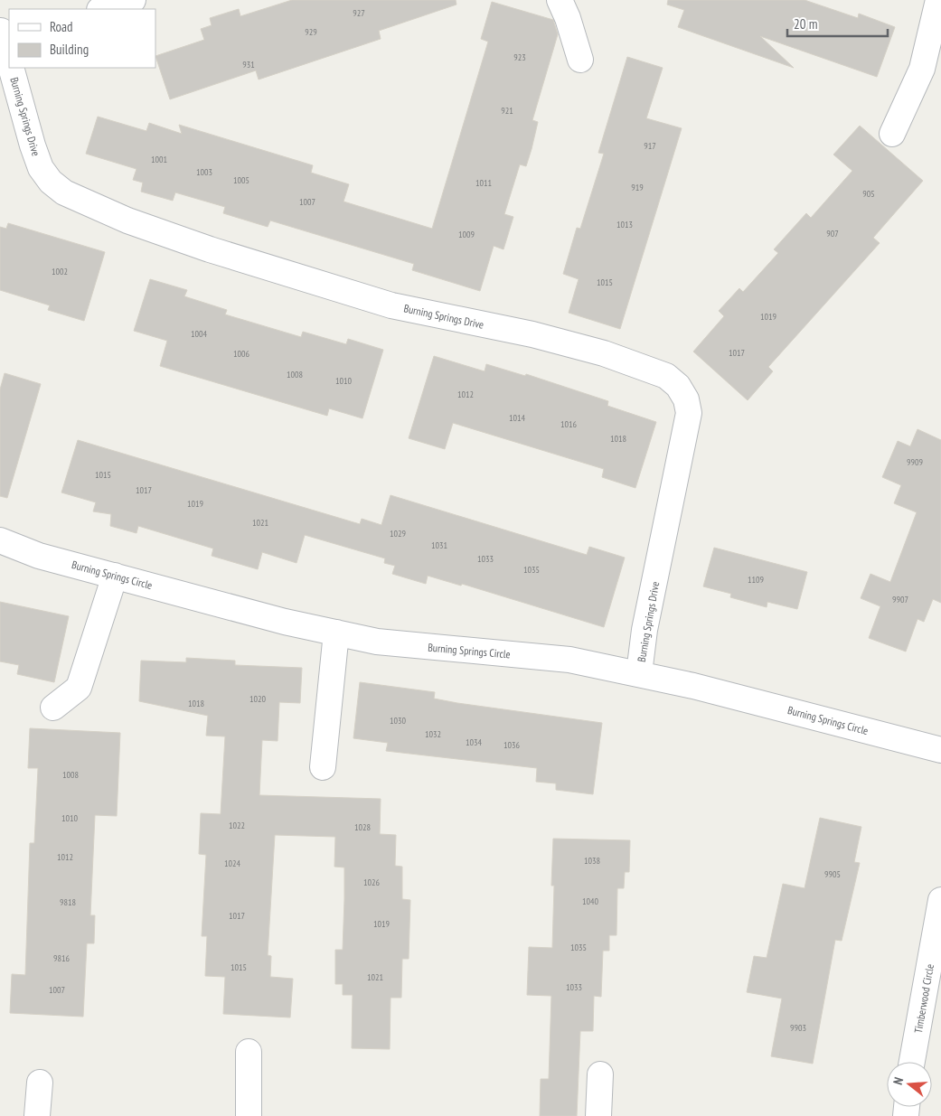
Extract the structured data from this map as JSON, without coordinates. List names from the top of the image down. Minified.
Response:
{"streets":{"street":["Burning Springs Drive","Burning Springs Circle","Timberwood Circle"]},"crossings":[["Burning Springs Drive","Burning Springs Circle"]],"house_numbers":["927","929","923","931","921","917","1001","1003","1005","1011","919","905","1007","1013","907","1009","1002","1015","1019","1004","1017","1006","1008","1010","1012","1014","1016","1018","9909","1015","1017","1019","1021","1029","1031","1033","1035","1109","9907","1020","1018","1030","1032","1034","1036","1008","1010","1022","1028","1012","1038","1024","9905","1026","1040","9818","1017","1019","1035","9816","1015","1021","1033","1007","9903"],"legend":["Road","Building"],"scale_bar":"20 m","north":"left"}
